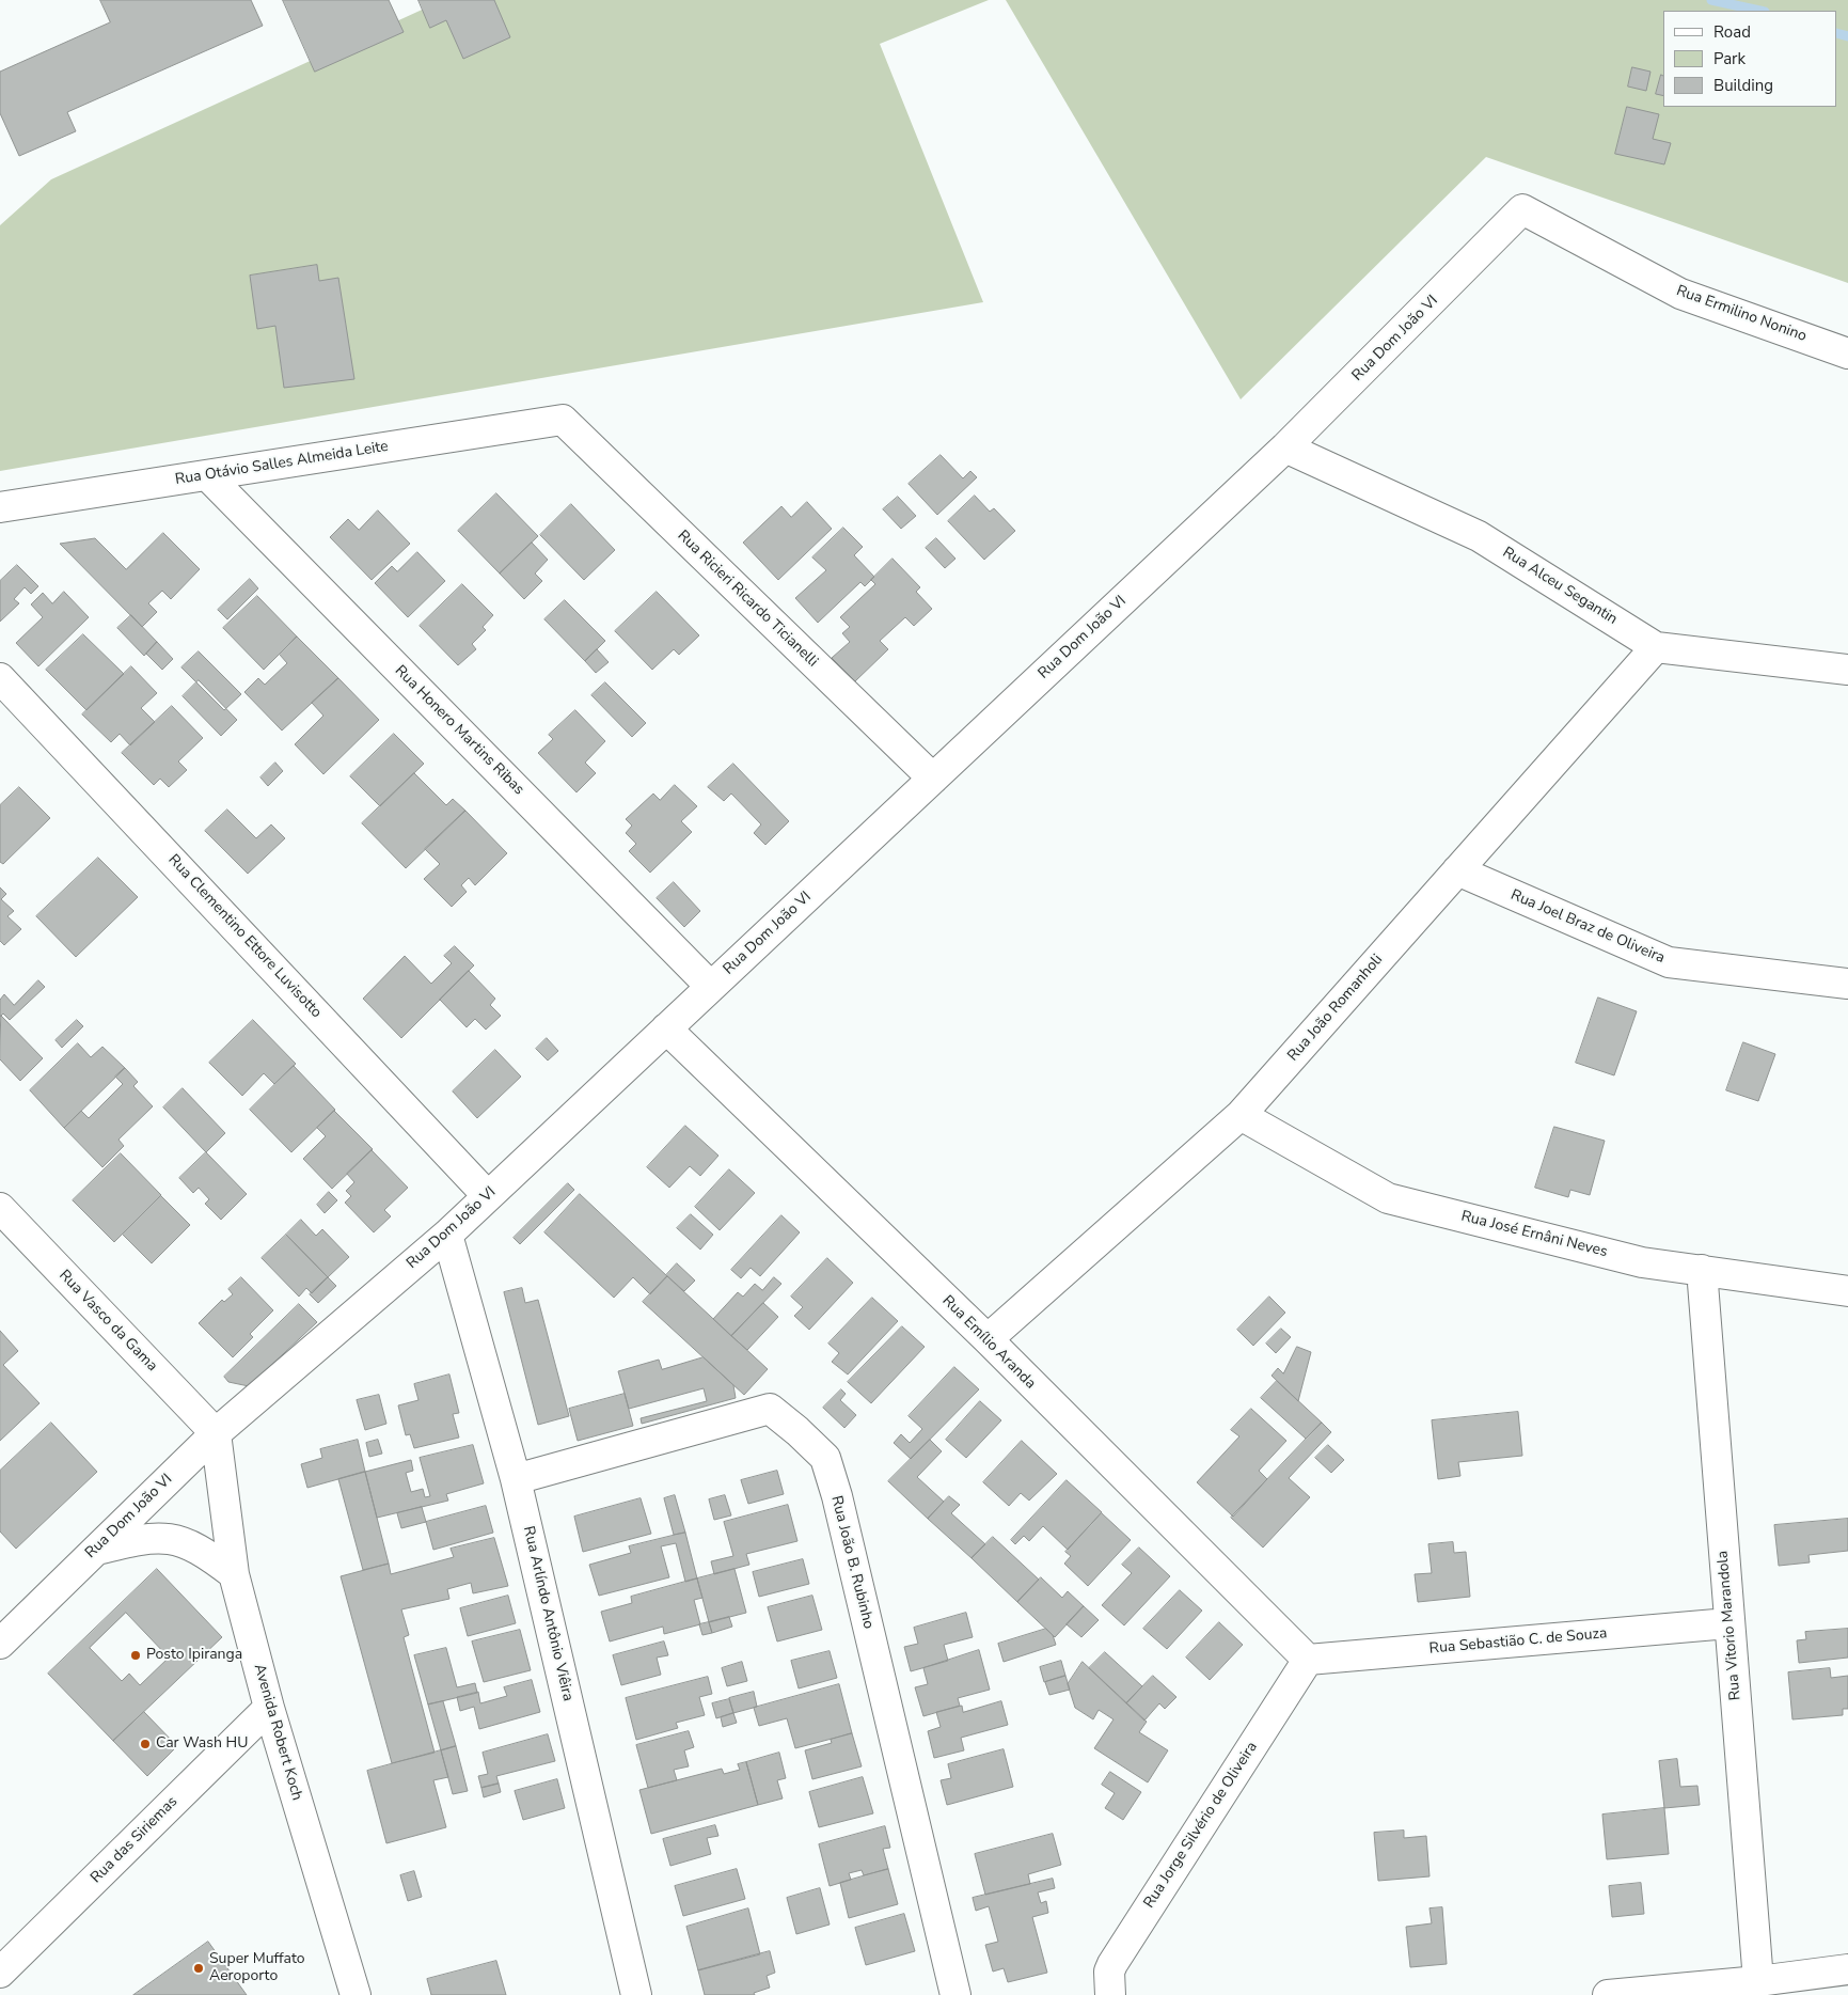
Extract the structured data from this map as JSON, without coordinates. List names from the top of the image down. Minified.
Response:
{"streets":{"street":["Rua Ermilino Nonino","Rua Dom João VI","Rua Otávio Salles Almeida Leite","Rua Alceu Segantin","Rua Ricieri Ricardo Ticianelli","Rua Honero Martins Ribas","Rua Joel Braz de Oliveira","Rua Clementino Ettore Luvisotto","Rua João Romanholi","Rua José Ernâni Neves","Rua Vasco da Gama","Rua Emílio Aranda","Rua João B. Rubinho","Rua Arlíndo Antônio Viêira","Rua Vitorio Marandola","Rua Sebastião C. de Souza","Avenida Robert Koch","Rua Jorge Silvério de Oliveira","Rua das Siriemas"]},"crossings":[["Rua Ermilino Nonino","Rua Dom João VI"],["Rua Dom João VI","Rua Alceu Segantin"],["Rua Dom João VI","Rua Ricieri Ricardo Ticianelli"],["Rua Dom João VI","Rua Honero Martins Ribas"],["Rua Dom João VI","Rua Clementino Ettore Luvisotto"],["Rua Dom João VI","Rua Vasco da Gama"],["Rua Dom João VI","Rua Emílio Aranda"],["Rua Dom João VI","Rua Arlíndo Antônio Viêira"],["Rua Dom João VI","Avenida Robert Koch"],["Rua Otávio Salles Almeida Leite","Rua Ricieri Ricardo Ticianelli"],["Rua Otávio Salles Almeida Leite","Rua Honero Martins Ribas"],["Rua Alceu Segantin","Rua João Romanholi"],["Rua Joel Braz de Oliveira","Rua João Romanholi"],["Rua João Romanholi","Rua José Ernâni Neves"],["Rua João Romanholi","Rua Emílio Aranda"],["Rua José Ernâni Neves","Rua Vitorio Marandola"],["Rua Vasco da Gama","Avenida Robert Koch"],["Rua Emílio Aranda","Rua Sebastião C. de Souza"],["Rua Emílio Aranda","Rua Jorge Silvério de Oliveira"],["Rua João B. Rubinho","Rua Arlíndo Antônio Viêira"],["Rua Vitorio Marandola","Rua Sebastião C. de Souza"],["Rua Sebastião C. de Souza","Rua Jorge Silvério de Oliveira"],["Avenida Robert Koch","Rua das Siriemas"]],"places":["Posto Ipiranga","Car Wash HU","Super Muffato Aeroporto"],"legend":["Road","Park","Building"]}
